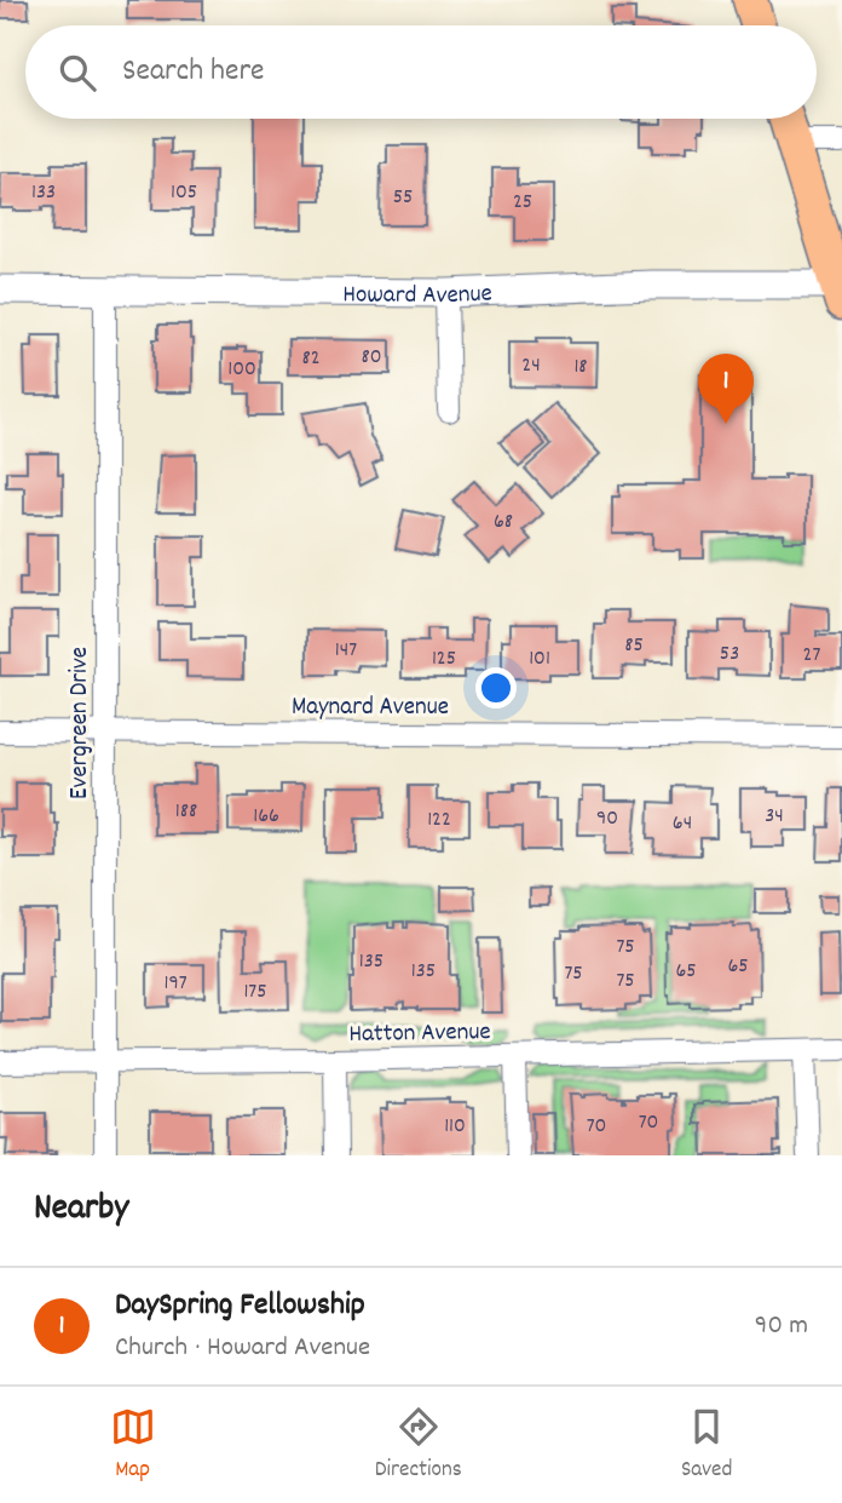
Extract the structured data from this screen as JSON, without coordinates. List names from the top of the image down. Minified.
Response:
{"streets":{"street":["Howard Avenue","Maynard Avenue","Evergreen Drive","Hatton Avenue"]},"crossings":[["Howard Avenue","Evergreen Drive"],["Maynard Avenue","Evergreen Drive"],["Evergreen Drive","Hatton Avenue"]],"house_numbers":["133","105","55","25","80","82","24","18","100","68","85","147","53","27","125","101","188","166","34","90","122","64","75","135","65","135","65","75","75","197","175","70","110","70"],"page":{"search":"Search here","pins":"1","heading":"Nearby","list":[{"mark":"1","name":"DaySpring Fellowship","note":"Church · Howard Avenue","value":"90 m"}],"nav":["Map","Directions","Saved"]}}
